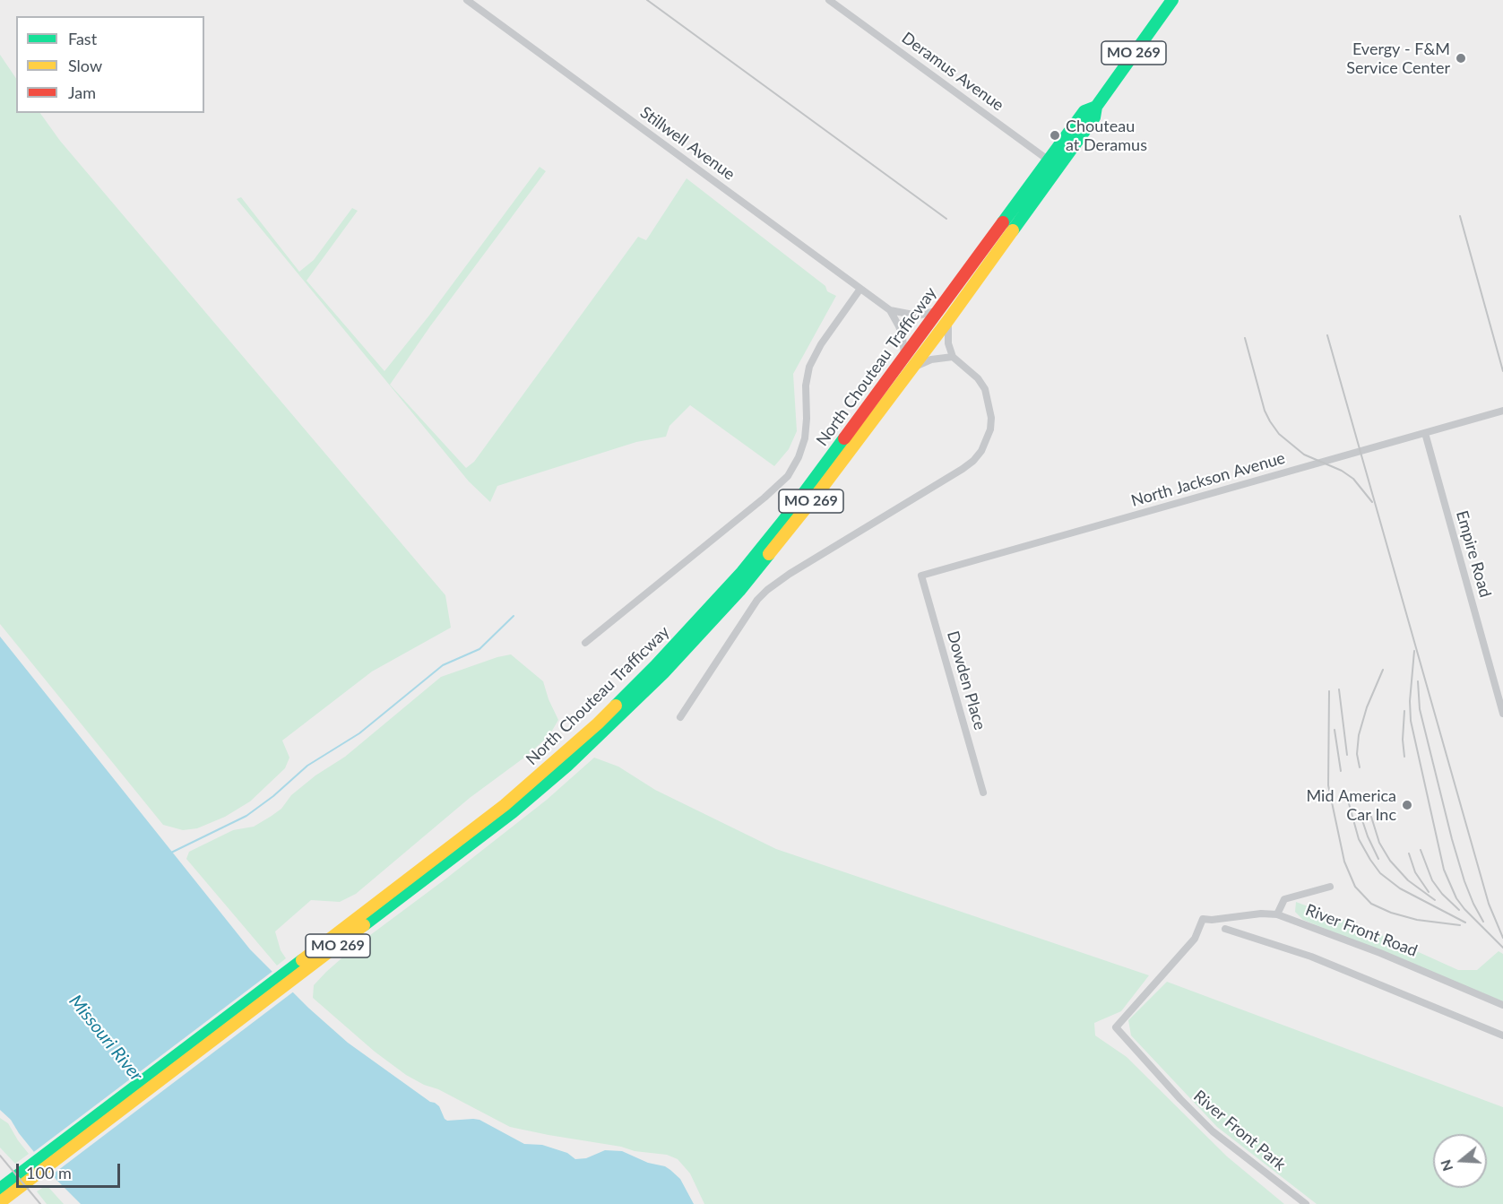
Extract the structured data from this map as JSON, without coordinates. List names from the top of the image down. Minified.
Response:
{"streets":{"main road":["MO 269","North Chouteau Trafficway"],"street":["Deramus Avenue","Stillwell Avenue","North Jackson Avenue","Empire Road","Dowden Place","River Front Road","River Front Park"]},"crossings":[["Deramus Avenue","North Chouteau Trafficway"],["Stillwell Avenue","North Chouteau Trafficway"],["North Jackson Avenue","Empire Road"],["North Jackson Avenue","Dowden Place"],["River Front Road","River Front Park"]],"water":["Missouri River"],"places":["Evergy - F&M Service Center","Chouteau at Deramus","Mid America Car Inc"],"legend":["Fast","Slow","Jam"],"scale_bar":"100 m","north":"left"}
